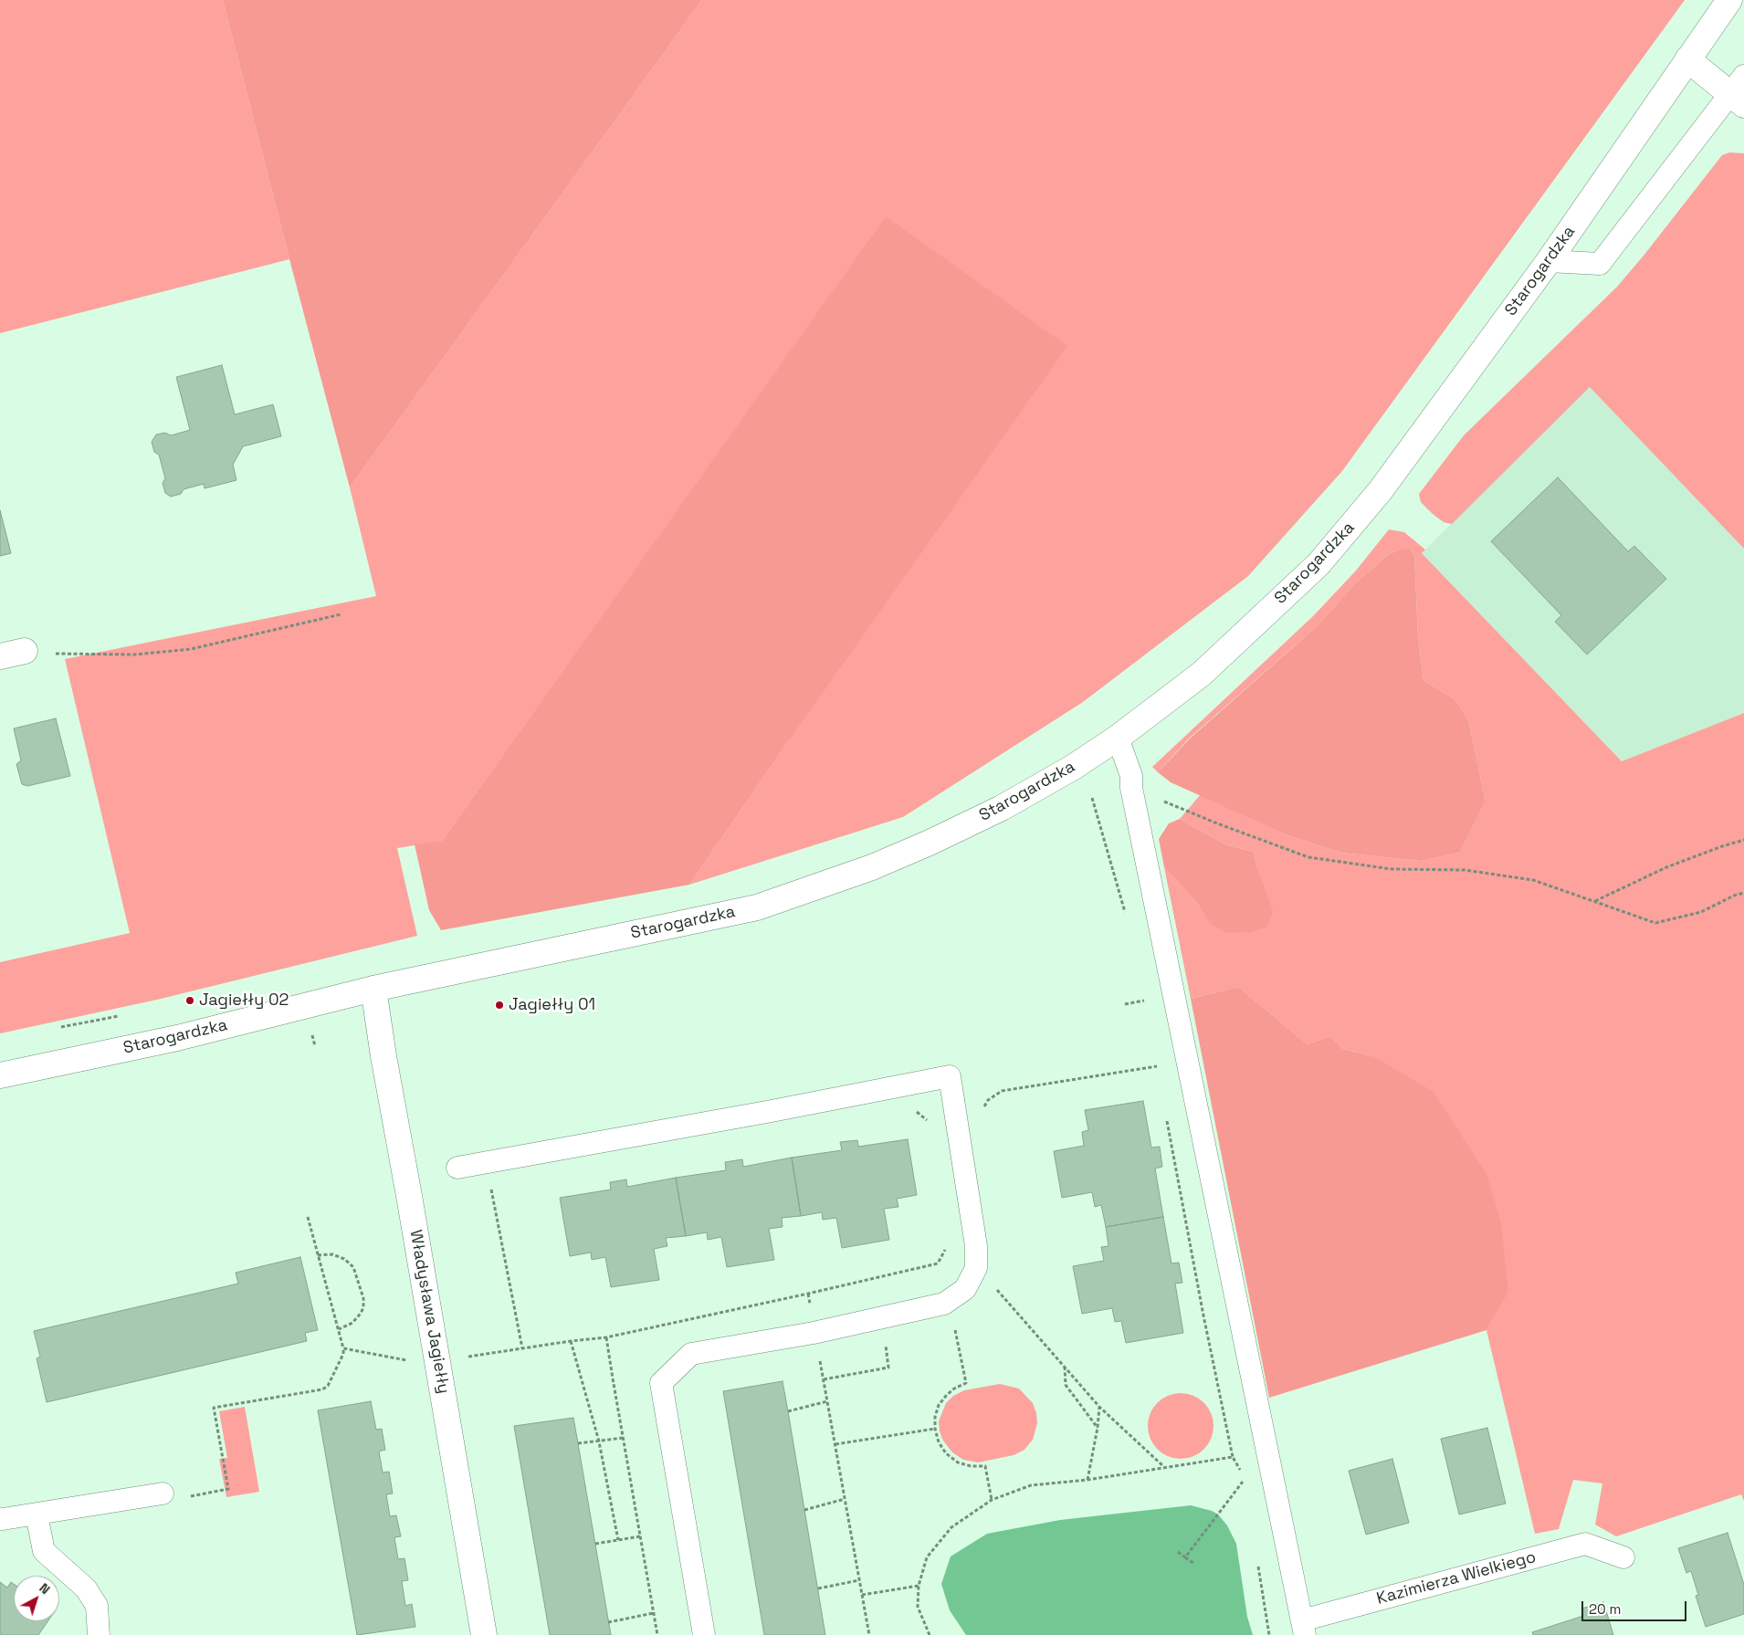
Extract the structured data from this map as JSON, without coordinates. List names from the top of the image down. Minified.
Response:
{"streets":{"main road":["Starogardzka","Władysława Jagiełły"],"lane":["Kazimierza Wielkiego"]},"crossings":[["Starogardzka","Władysława Jagiełły"]],"places":["Jagiełły 02","Jagiełły 01"],"scale_bar":"20 m","north":"top right"}
